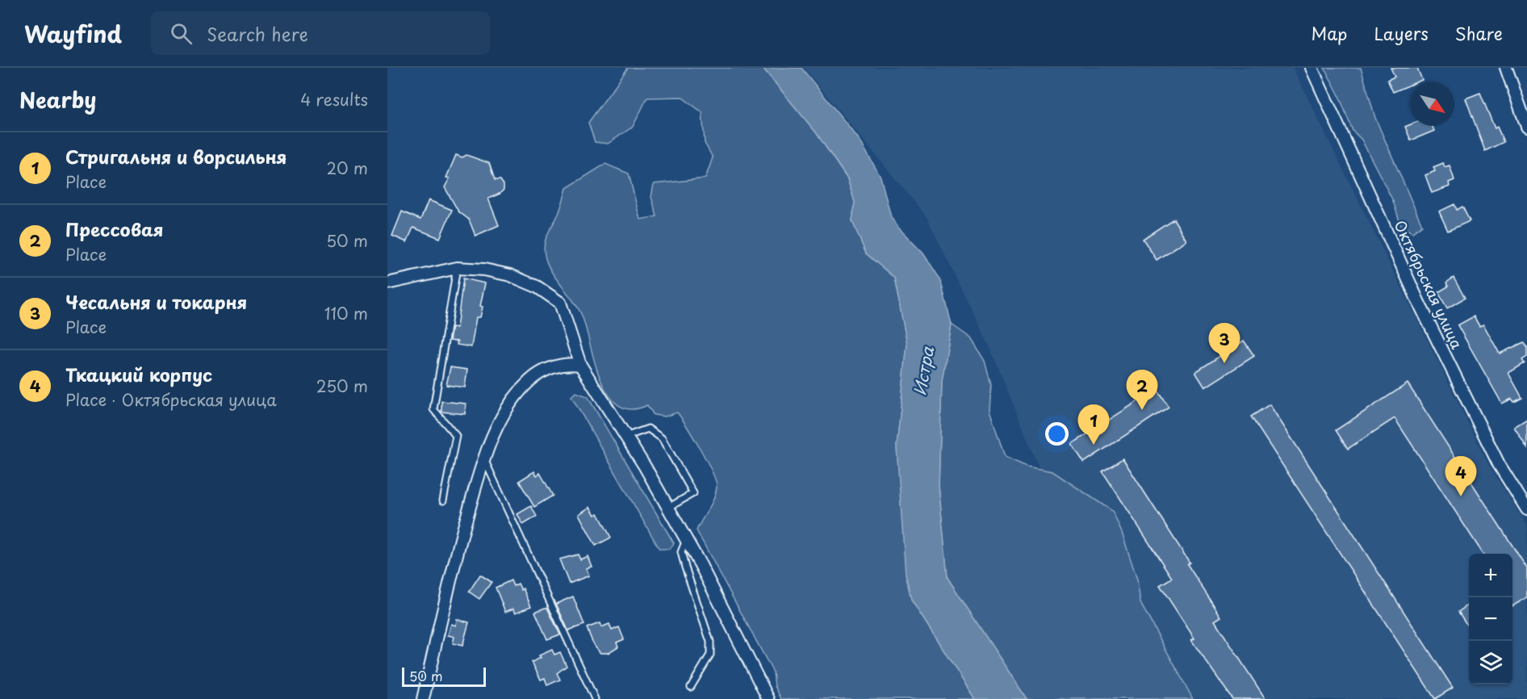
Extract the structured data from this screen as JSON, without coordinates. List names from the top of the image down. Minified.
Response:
{"streets":{"street":["Октябрьская улица"]},"water":["Истра"],"scale_bar":"50 m","north":"bottom right","page":{"header":"Wayfind","search":"Search here","nav":["Map","Layers","Share"],"heading":["Nearby","4 results"],"list":[{"mark":"1","name":"Стригальня и ворсильня","note":"Place","value":"20 m"},{"mark":"2","name":"Прессовая","note":"Place","value":"50 m"},{"mark":"3","name":"Чесальня и токарня","note":"Place","value":"110 m"},{"mark":"4","name":"Ткацкий корпус","note":"Place · Октябрьская улица","value":"250 m"}],"pins":["3","2","1","4"],"map_buttons":["+","−"],"scale":"50 m"}}
